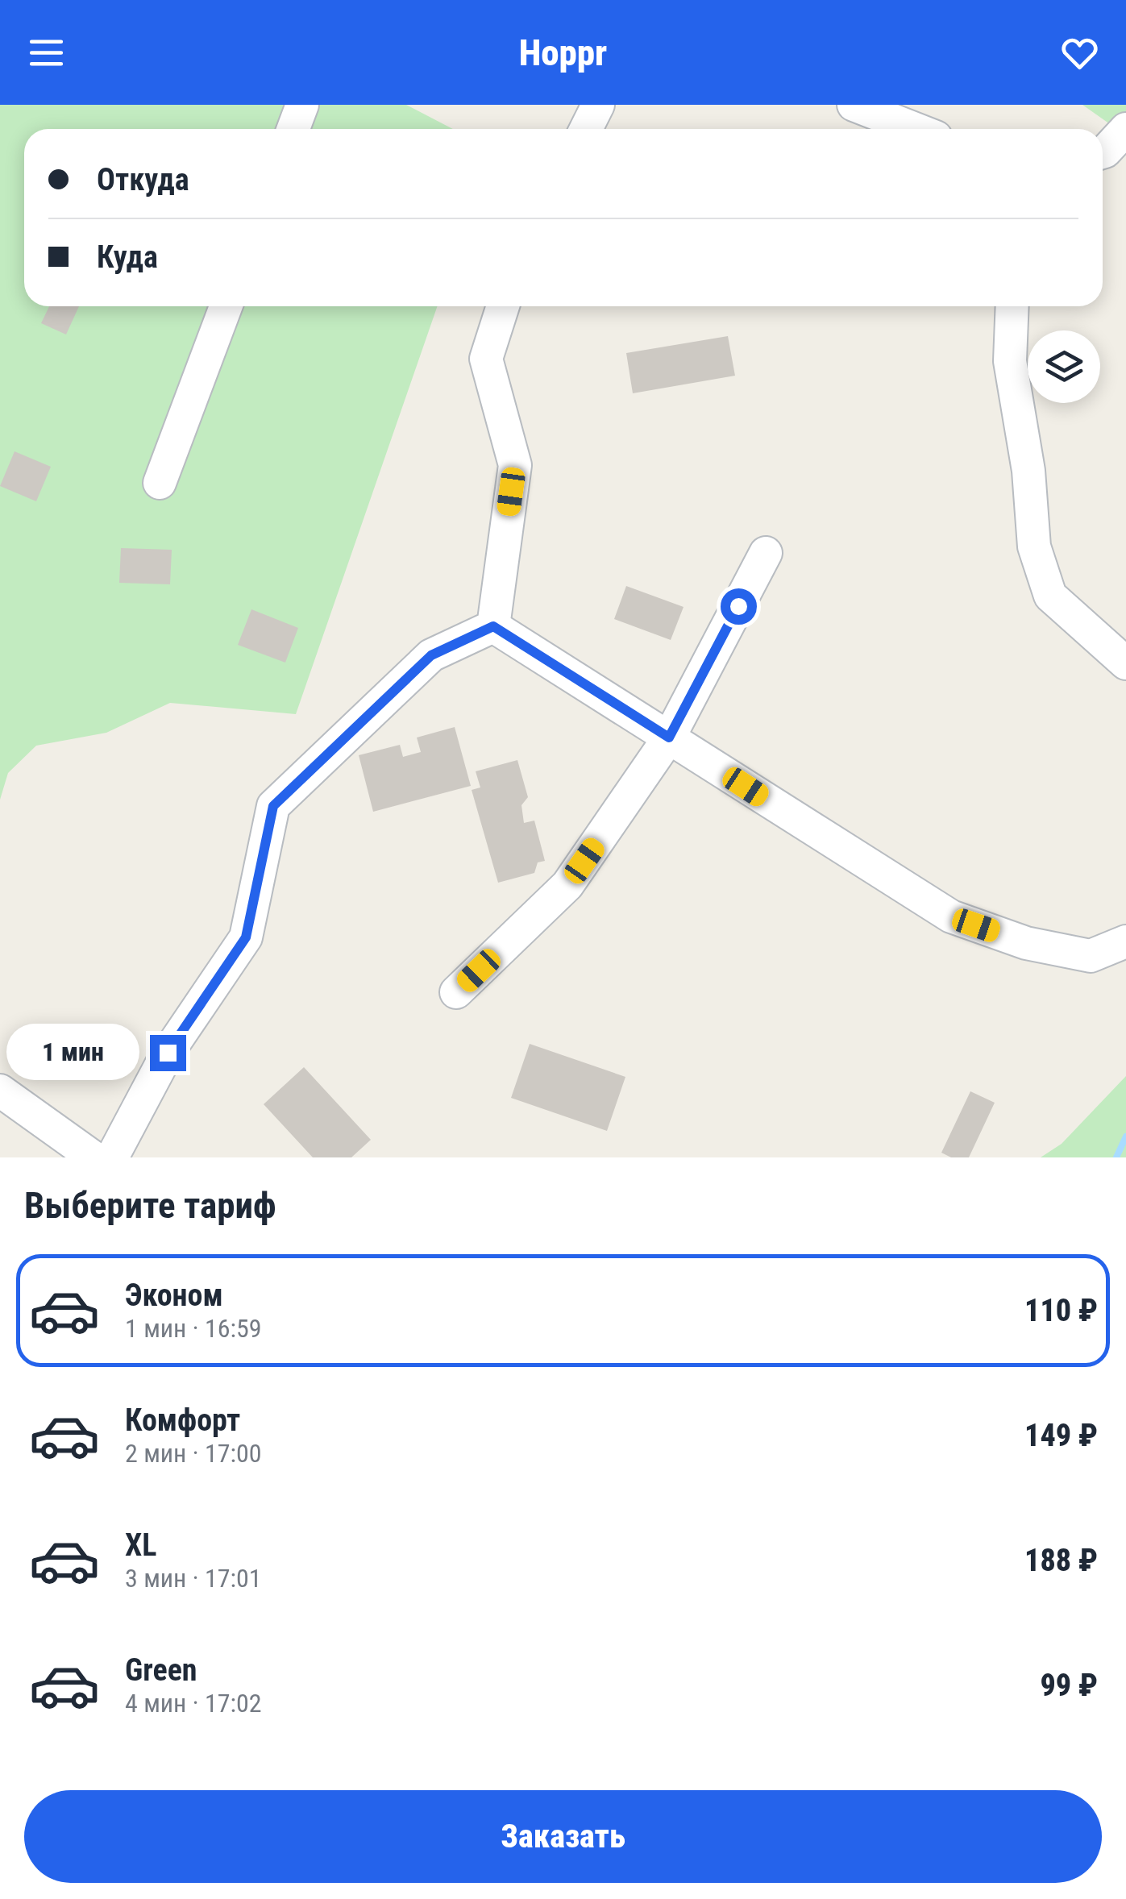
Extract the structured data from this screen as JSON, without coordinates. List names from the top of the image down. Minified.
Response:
{"page":{"header":"Hoppr","banner":["Откуда","Куда"],"bubble":"1 мин","heading":"Выберите тариф","list":[{"name":"Эконом","note":"1 мин · 16:59","value":"110 ₽"},{"name":"Комфорт","note":"2 мин · 17:00","value":"149 ₽"},{"name":"XL","note":"3 мин · 17:01","value":"188 ₽"},{"name":"Green","note":"4 мин · 17:02","value":"99 ₽"}],"buttons":"Заказать"}}
